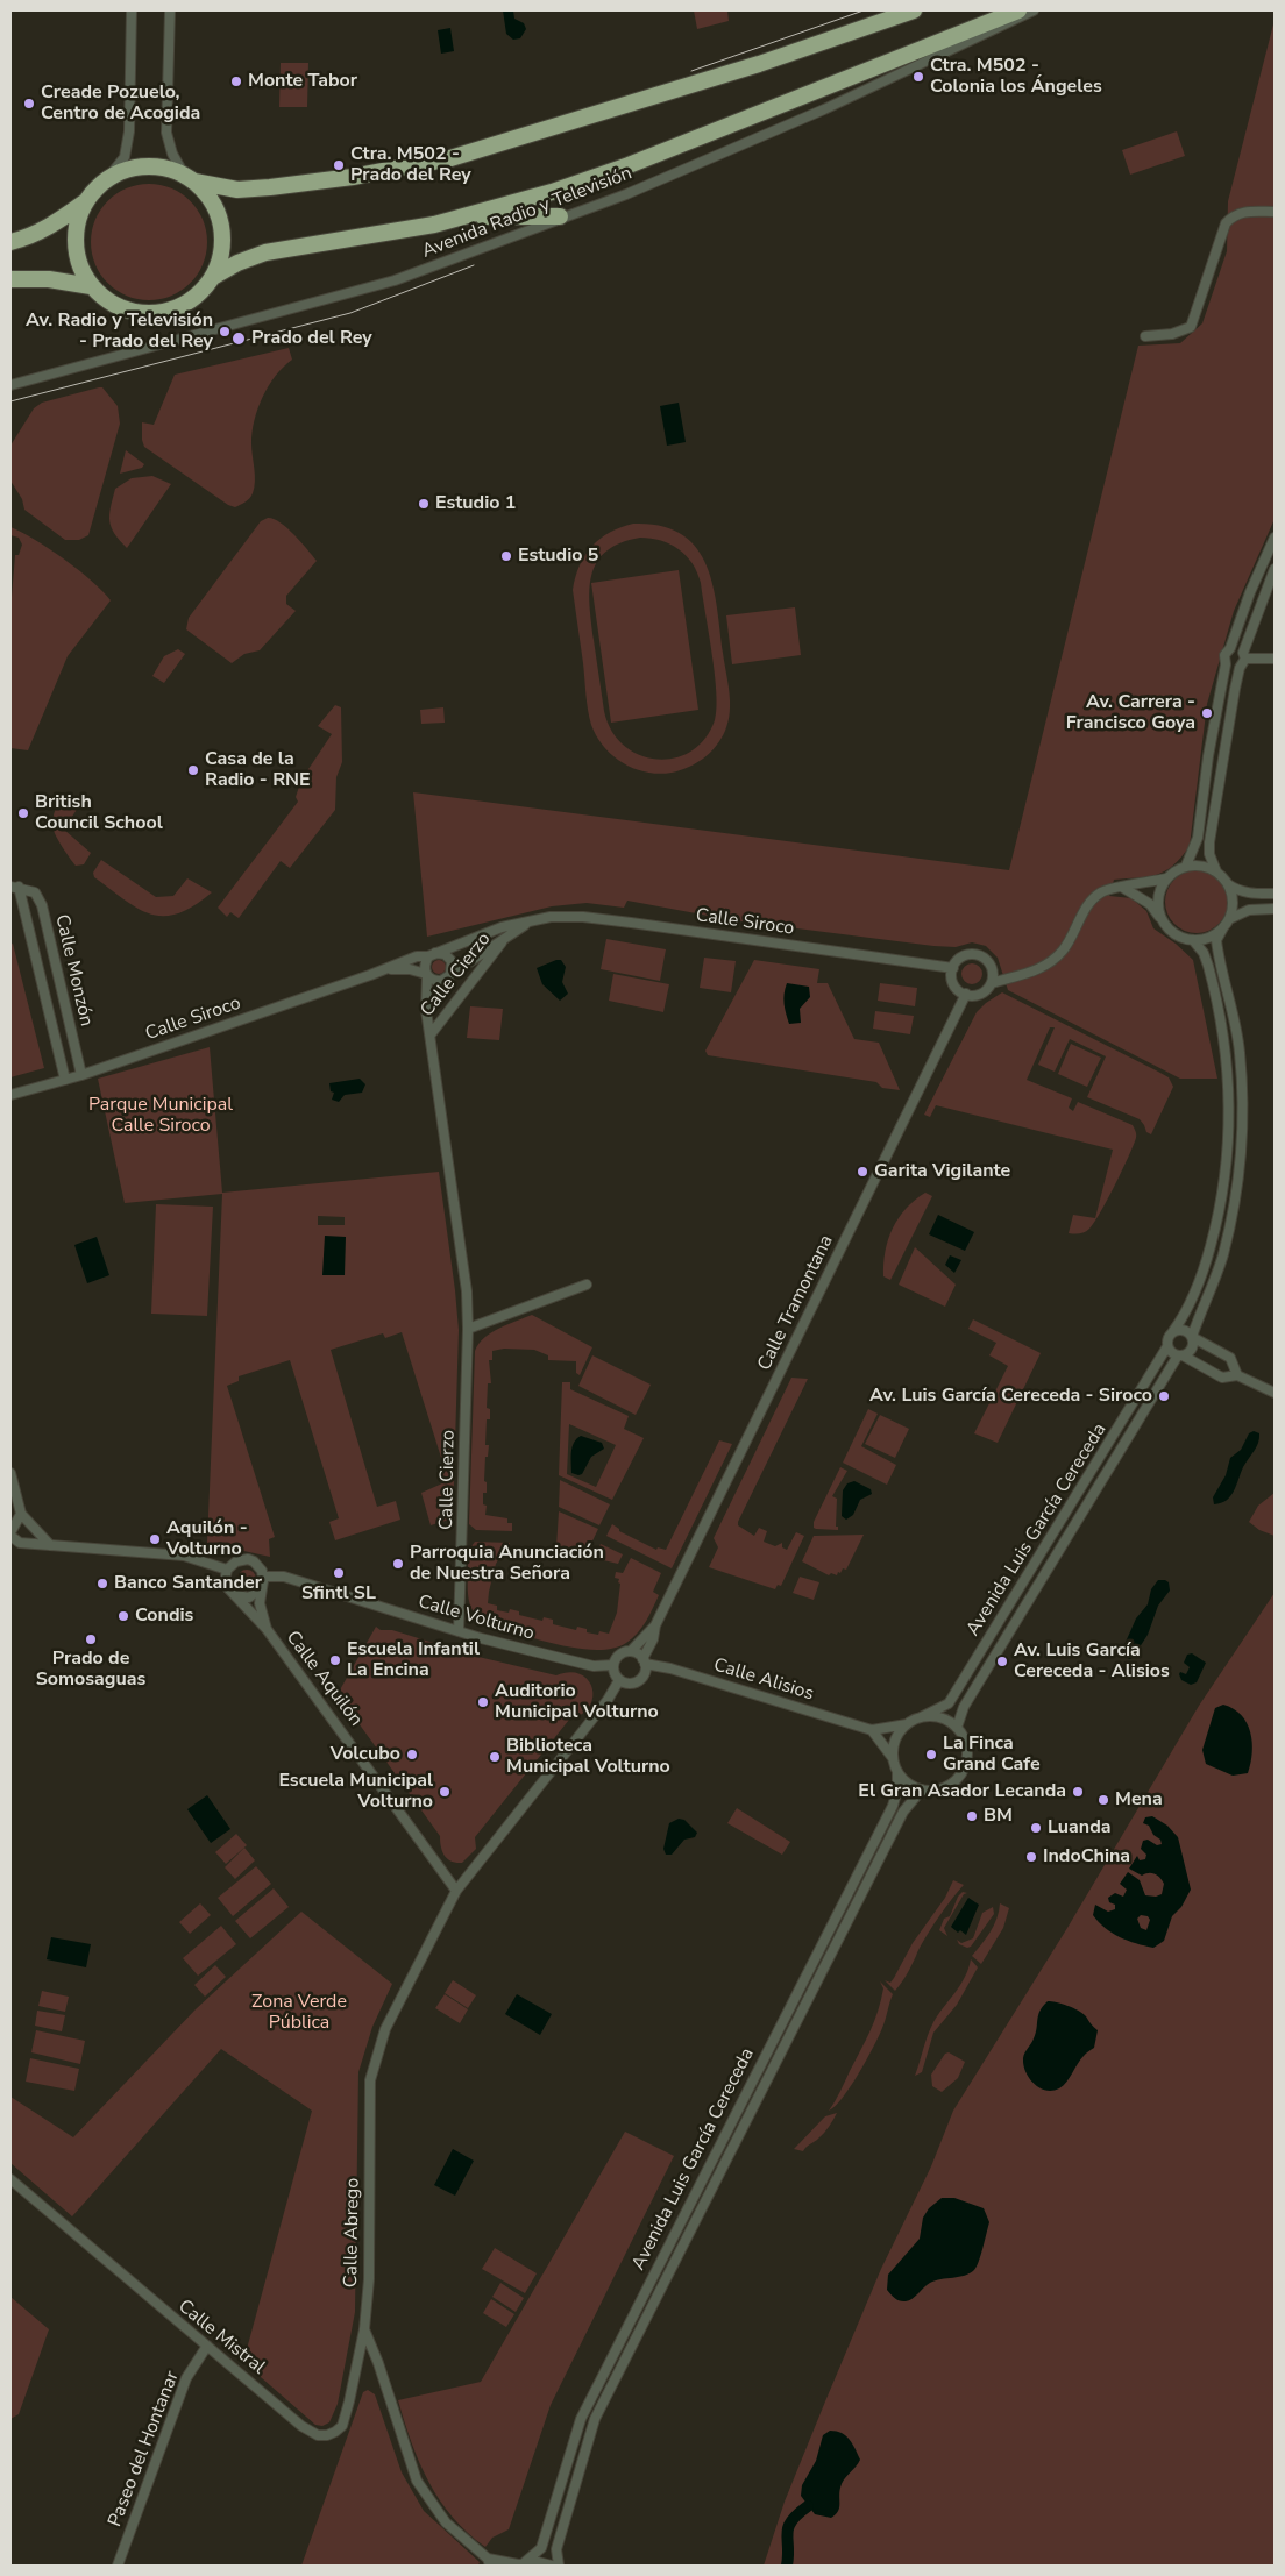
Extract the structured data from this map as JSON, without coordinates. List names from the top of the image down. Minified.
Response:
{"streets":{"street":["Avenida Radio y Televisión","Calle Siroco","Calle Monzón","Calle Cierzo","Calle Tramontana","Avenida Luis García Cereceda","Calle Volturno","Calle Aquilón","Calle Alisios","Calle Abrego","Calle Mistral","Paseo del Hontanar"]},"crossings":[["Calle Siroco","Calle Monzón"],["Calle Siroco","Calle Cierzo"],["Calle Siroco","Calle Tramontana"],["Calle Cierzo","Calle Volturno"],["Calle Tramontana","Calle Volturno"],["Calle Tramontana","Calle Alisios"],["Calle Tramontana","Calle Abrego"],["Avenida Luis García Cereceda","Calle Alisios"],["Avenida Luis García Cereceda","Calle Abrego"],["Calle Volturno","Calle Aquilón"],["Calle Volturno","Calle Alisios"],["Calle Volturno","Calle Abrego"],["Calle Aquilón","Calle Abrego"],["Calle Alisios","Calle Abrego"],["Calle Abrego","Calle Mistral"],["Calle Mistral","Paseo del Hontanar"]],"parks":["Parque Municipal Calle Siroco","Zona Verde Pública"],"places":["Ctra. M502 - Colonia los Ángeles","Monte Tabor","Creade Pozuelo, Centro de Acogida","Ctra. M502 - Prado del Rey","Av. Radio y Televisión - Prado del Rey","Prado del Rey","Estudio 1","Estudio 5","Av. Carrera - Francisco Goya","Casa de la Radio - RNE","British Council School","Garita Vigilante","Av. Luis García Cereceda - Siroco","Aquilón - Volturno","Parroquia Anunciación de Nuestra Señora","Sfintl SL","Banco Santander","Condis","Prado de Somosaguas","Escuela Infantil La Encina","Av. Luis García Cereceda - Alisios","Auditorio Municipal Volturno","Volcubo","La Finca Grand Cafe","Biblioteca Municipal Volturno","Escuela Municipal Volturno","El Gran Asador Lecanda","Mena","BM","Luanda","IndoChina"]}
